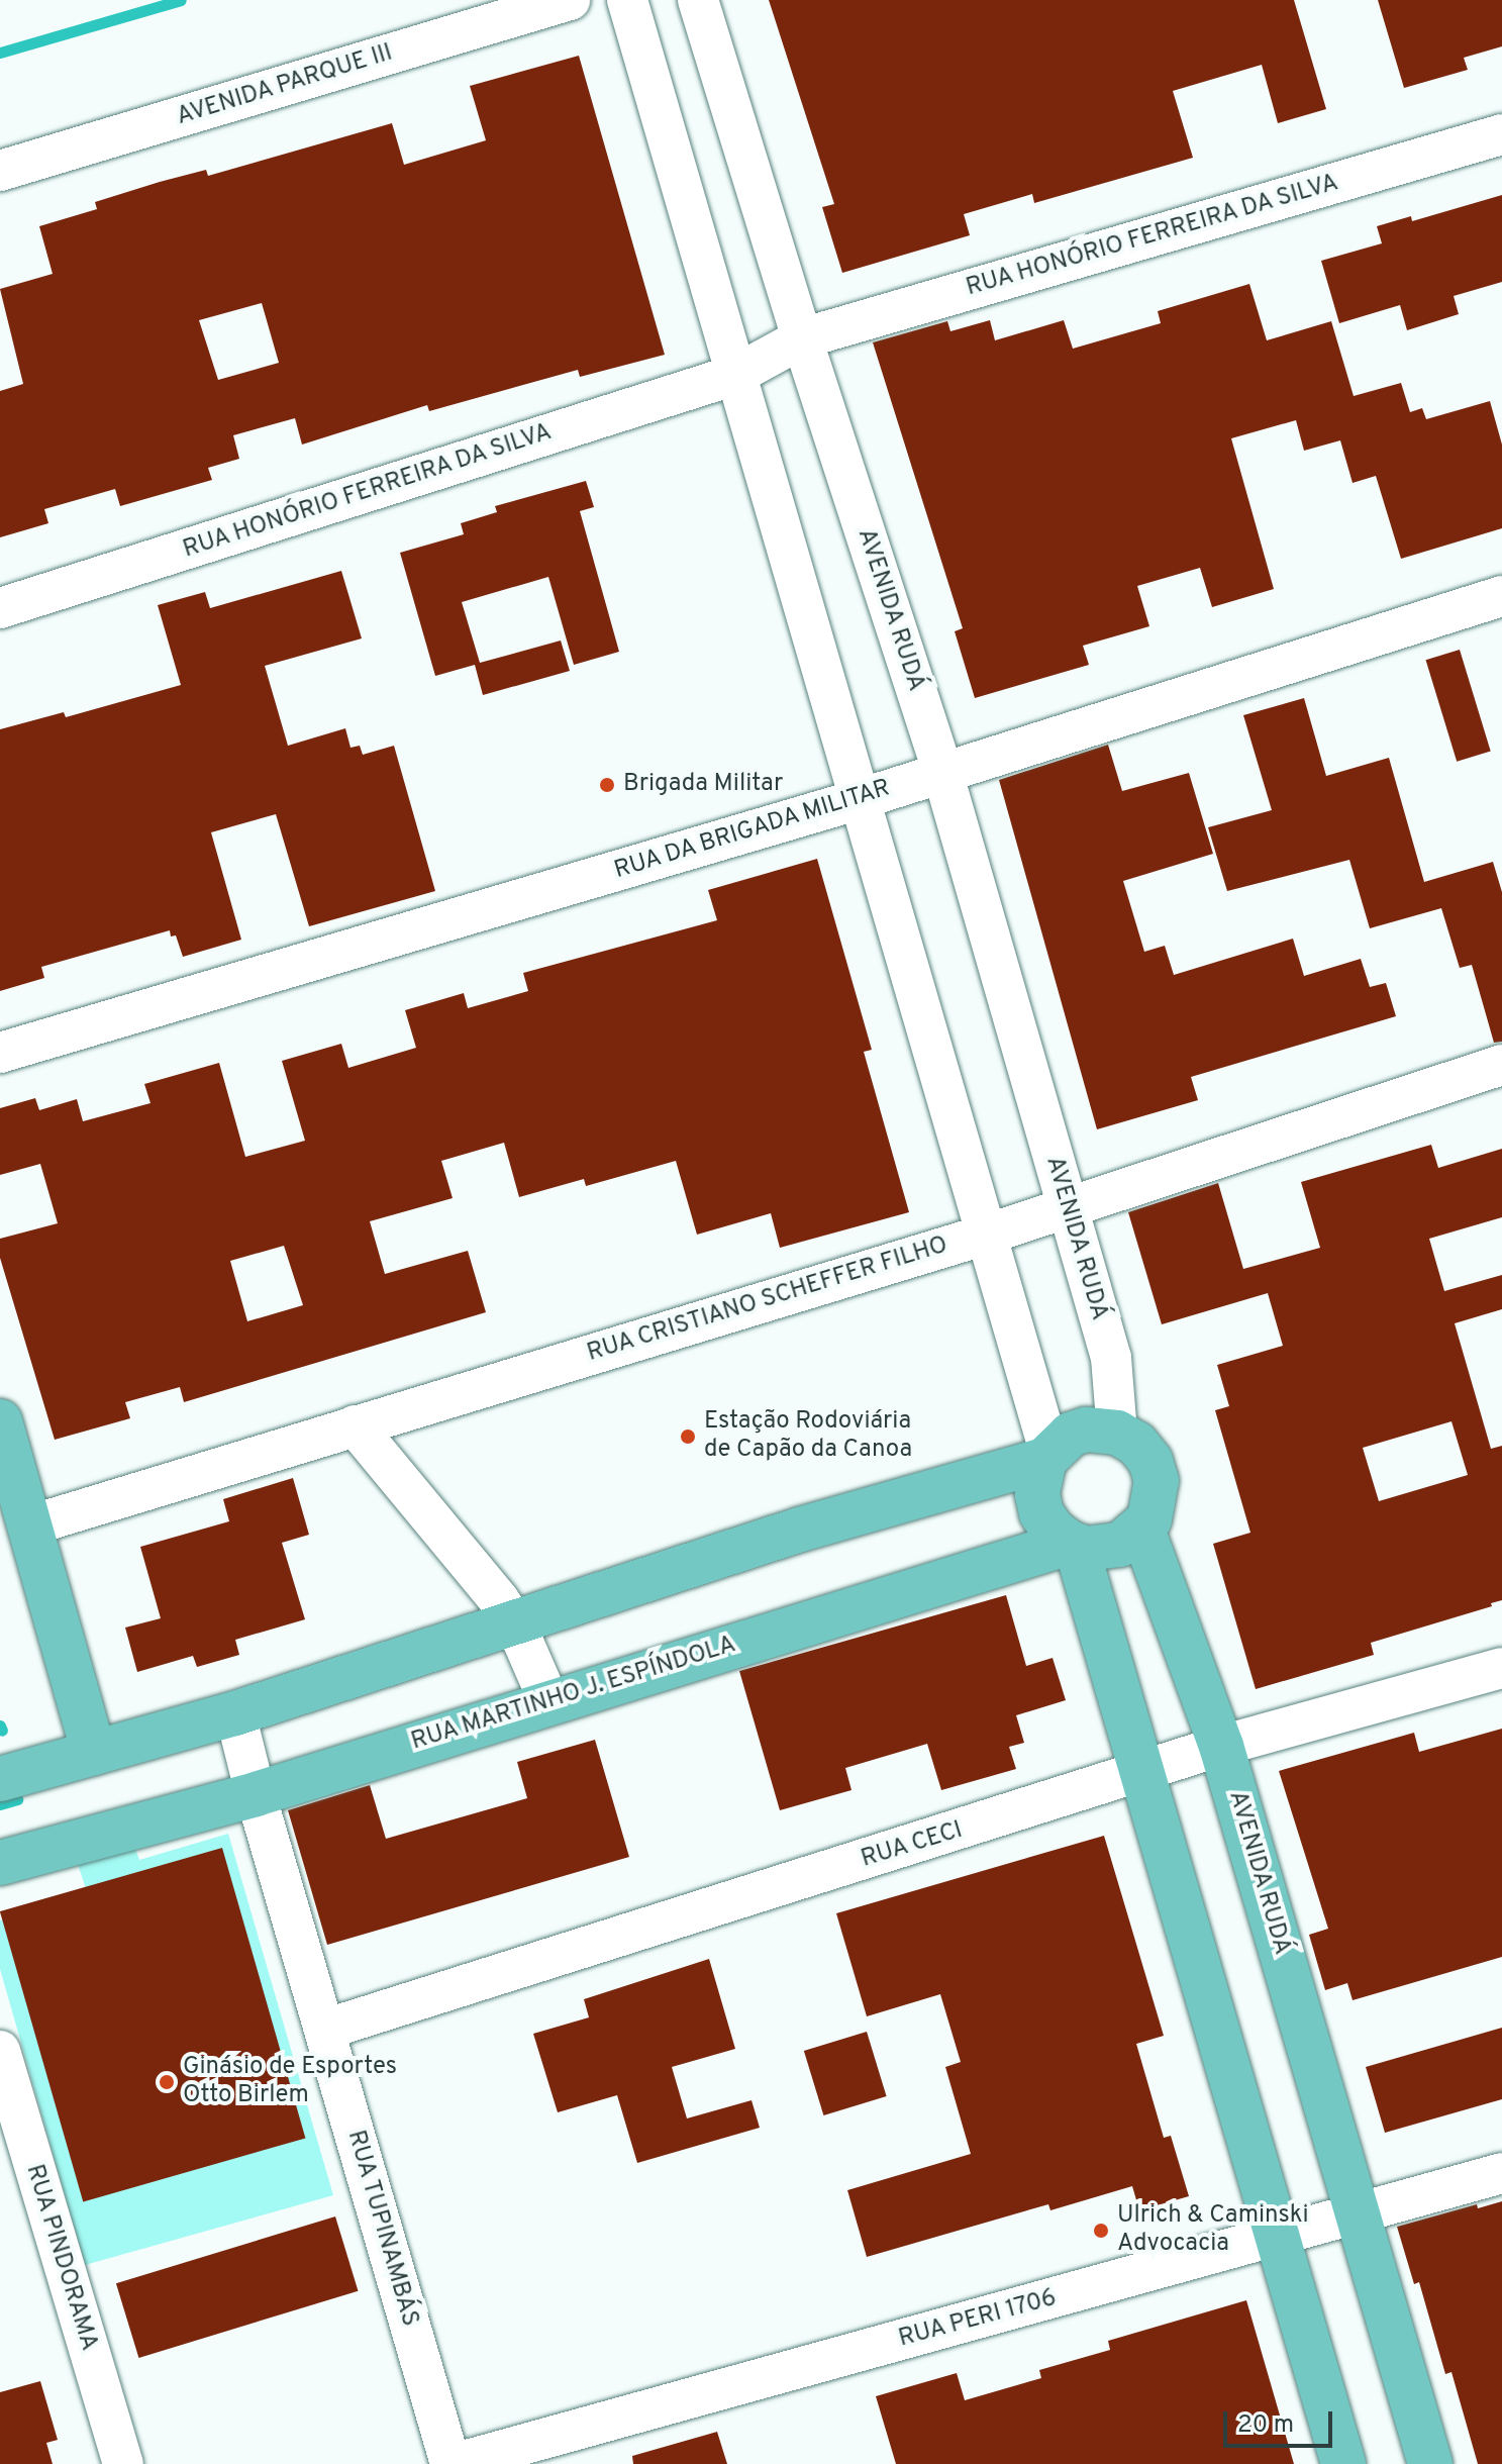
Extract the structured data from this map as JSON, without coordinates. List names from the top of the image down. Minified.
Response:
{"streets":{"main road":["AVENIDA RUDÁ","RUA MARTINHO J. ESPÍNDOLA"],"street":["AVENIDA PARQUE III","RUA HONÓRIO FERREIRA DA SILVA","RUA DA BRIGADA MILITAR","RUA CRISTIANO SCHEFFER FILHO","RUA CECI","RUA TUPINAMBÁS","RUA PINDORAMA","RUA PERI 1706"]},"crossings":[["RUA HONÓRIO FERREIRA DA SILVA","AVENIDA RUDÁ"],["AVENIDA RUDÁ","RUA DA BRIGADA MILITAR"],["AVENIDA RUDÁ","RUA CRISTIANO SCHEFFER FILHO"],["AVENIDA RUDÁ","RUA MARTINHO J. ESPÍNDOLA"],["AVENIDA RUDÁ","RUA CECI"],["AVENIDA RUDÁ","RUA PERI 1706"],["RUA MARTINHO J. ESPÍNDOLA","RUA TUPINAMBÁS"],["RUA CECI","RUA TUPINAMBÁS"],["RUA TUPINAMBÁS","RUA PERI 1706"]],"places":["Brigada Militar","Estação Rodoviária de Capão da Canoa","Ginásio de Esportes Otto Birlem","Ulrich & Caminski Advocacia"],"scale_bar":"20 m"}
